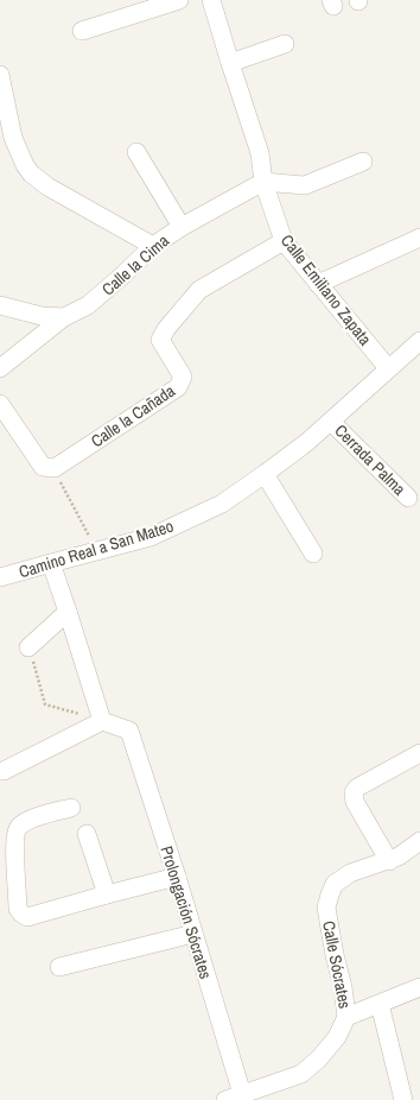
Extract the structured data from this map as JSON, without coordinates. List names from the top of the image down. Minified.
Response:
{"streets":{"street":["Calle la Cima","Calle Emiliano Zapata","Calle la Cañada","Cerrada Palma","Camino Real a San Mateo","Prolongación Sócrates","Calle Sócrates"]},"crossings":[["Calle la Cima","Calle Emiliano Zapata"],["Calle Emiliano Zapata","Calle la Cañada"],["Calle Emiliano Zapata","Camino Real a San Mateo"],["Cerrada Palma","Camino Real a San Mateo"],["Prolongación Sócrates","Calle Sócrates"]]}
